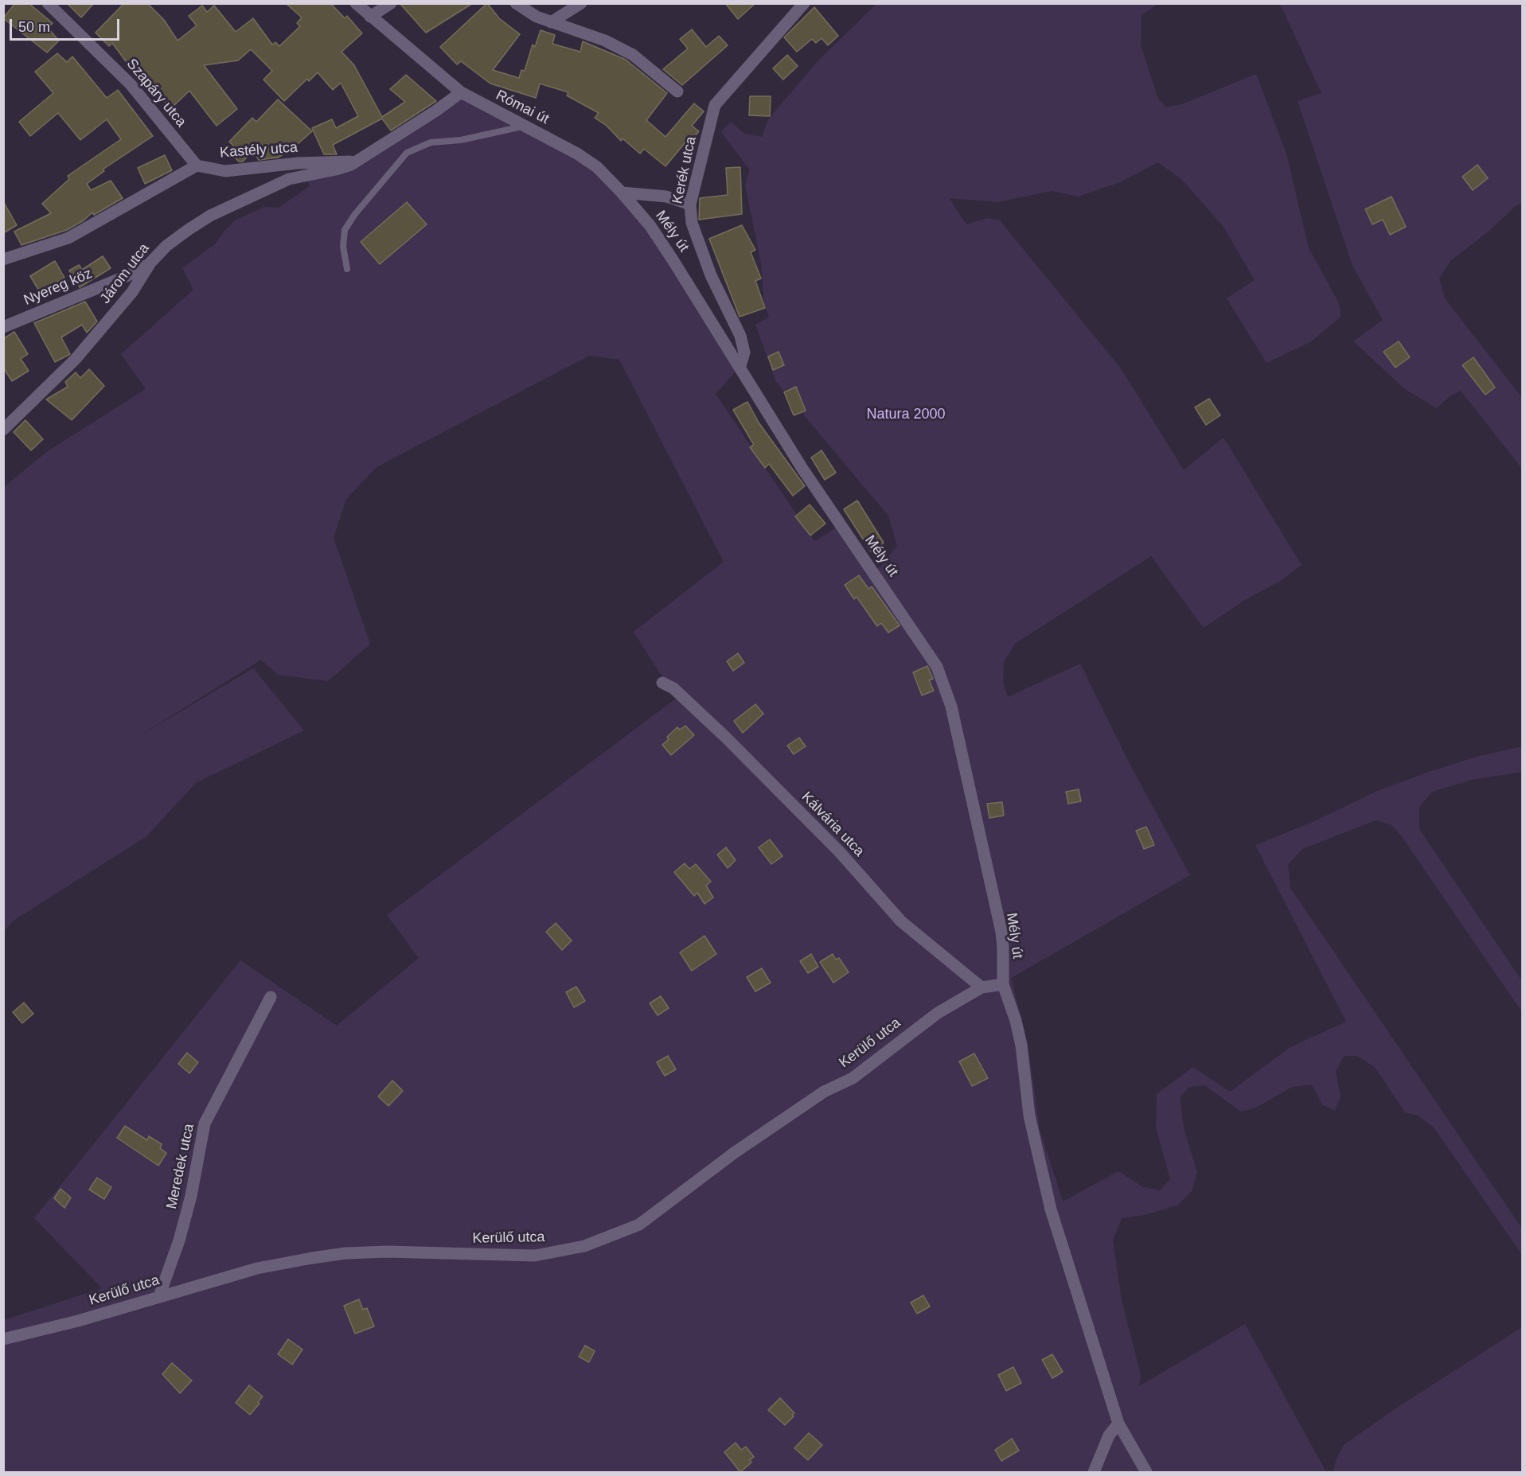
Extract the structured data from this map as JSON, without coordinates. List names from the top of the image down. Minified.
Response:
{"streets":{"street":["Szapáry utca","Római út","Kastély utca","Kerék utca","Mély út","Járom utca","Nyereg köz","Kálvária utca","Kerülő utca","Meredek utca"]},"crossings":[["Szapáry utca","Kastély utca"],["Római út","Mély út"],["Kastély utca","Járom utca"],["Kerék utca","Mély út"],["Mély út","Kerülő utca"],["Járom utca","Nyereg köz"],["Kálvária utca","Kerülő utca"],["Kerülő utca","Meredek utca"]],"parks":["Natura 2000"],"scale_bar":"50 m"}
